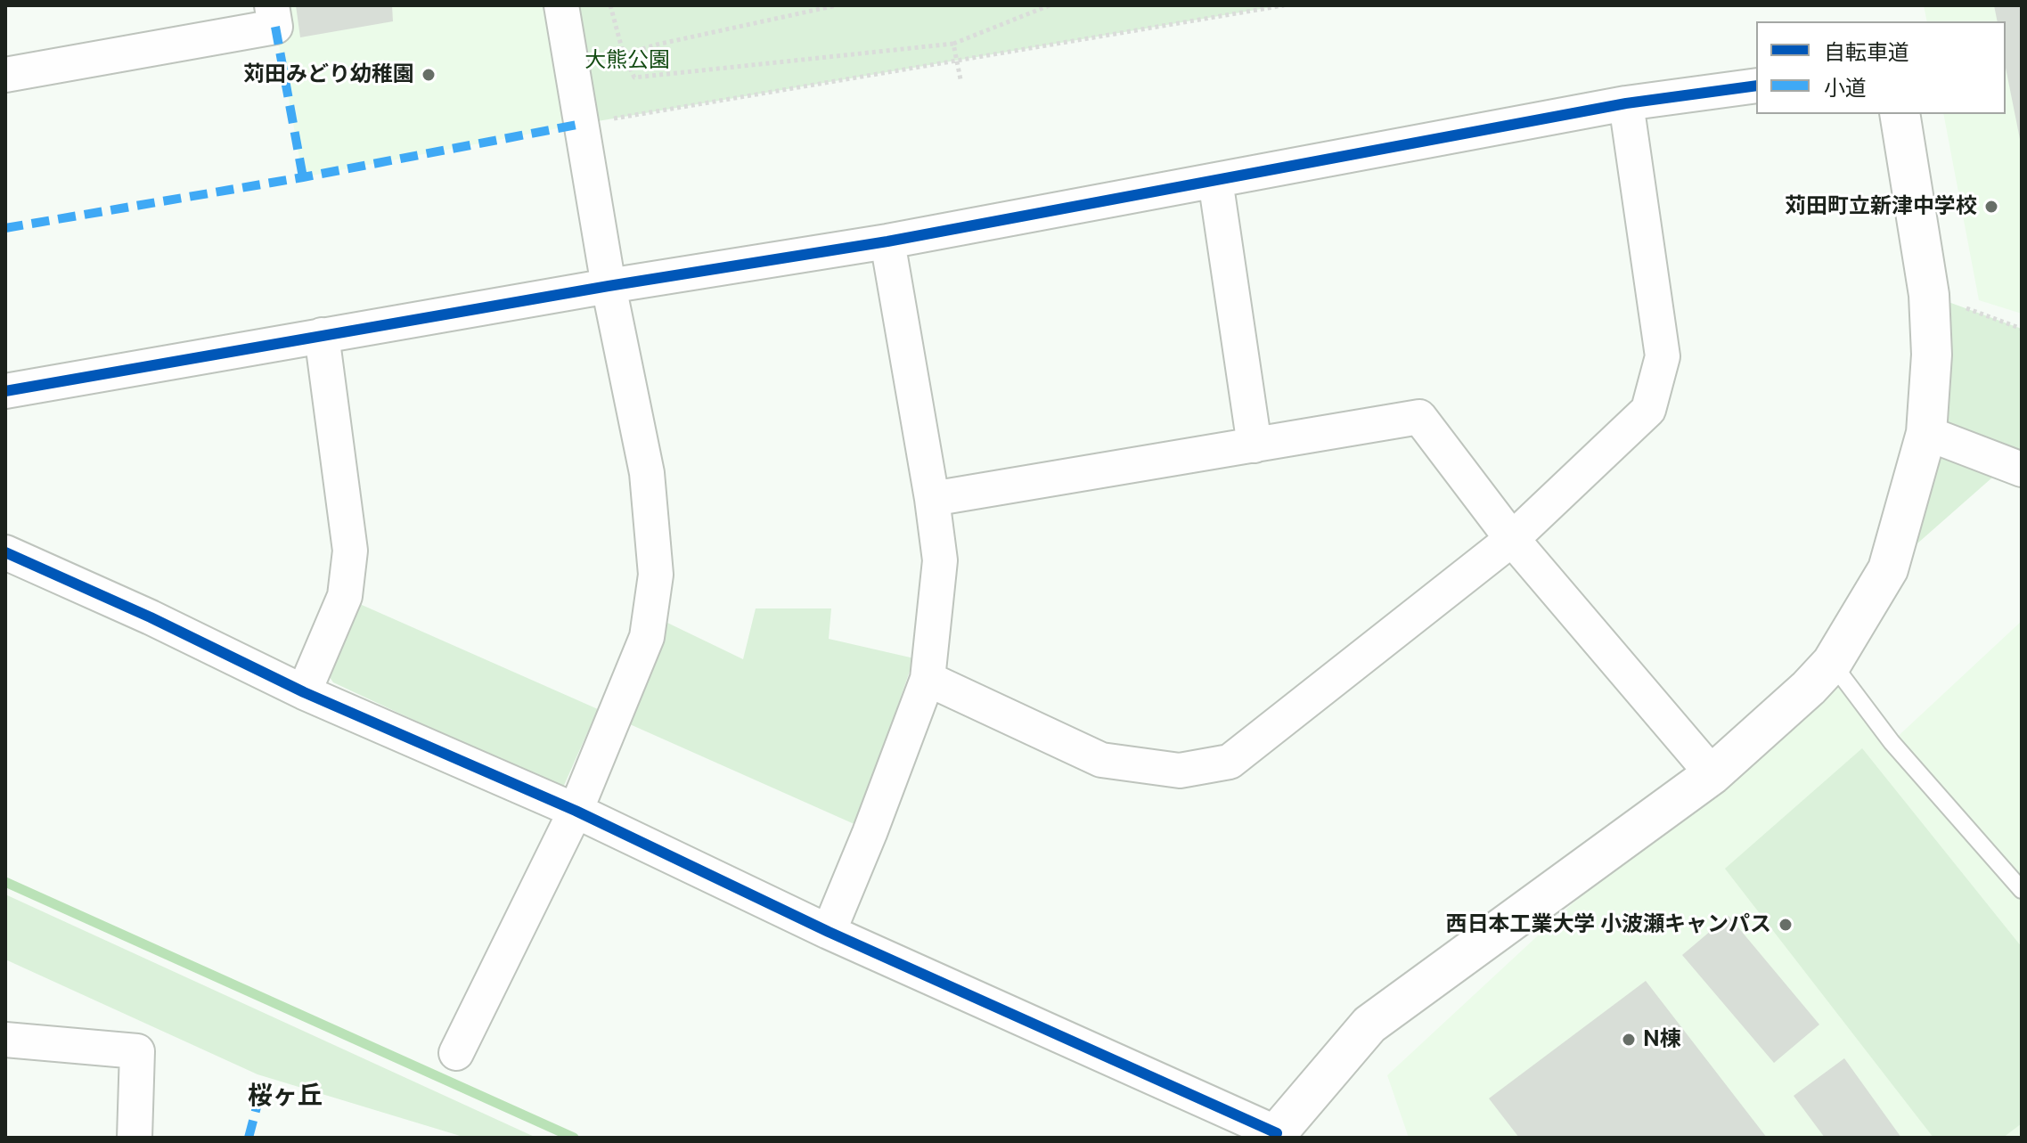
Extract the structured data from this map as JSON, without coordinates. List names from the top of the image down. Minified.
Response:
{"districts":["桜ヶ丘"],"parks":["大熊公園"],"places":["苅田みどり幼稚園","苅田町立新津中学校","西日本工業大学 小波瀬キャンパス","N棟"],"legend":["自転車道","小道"]}
